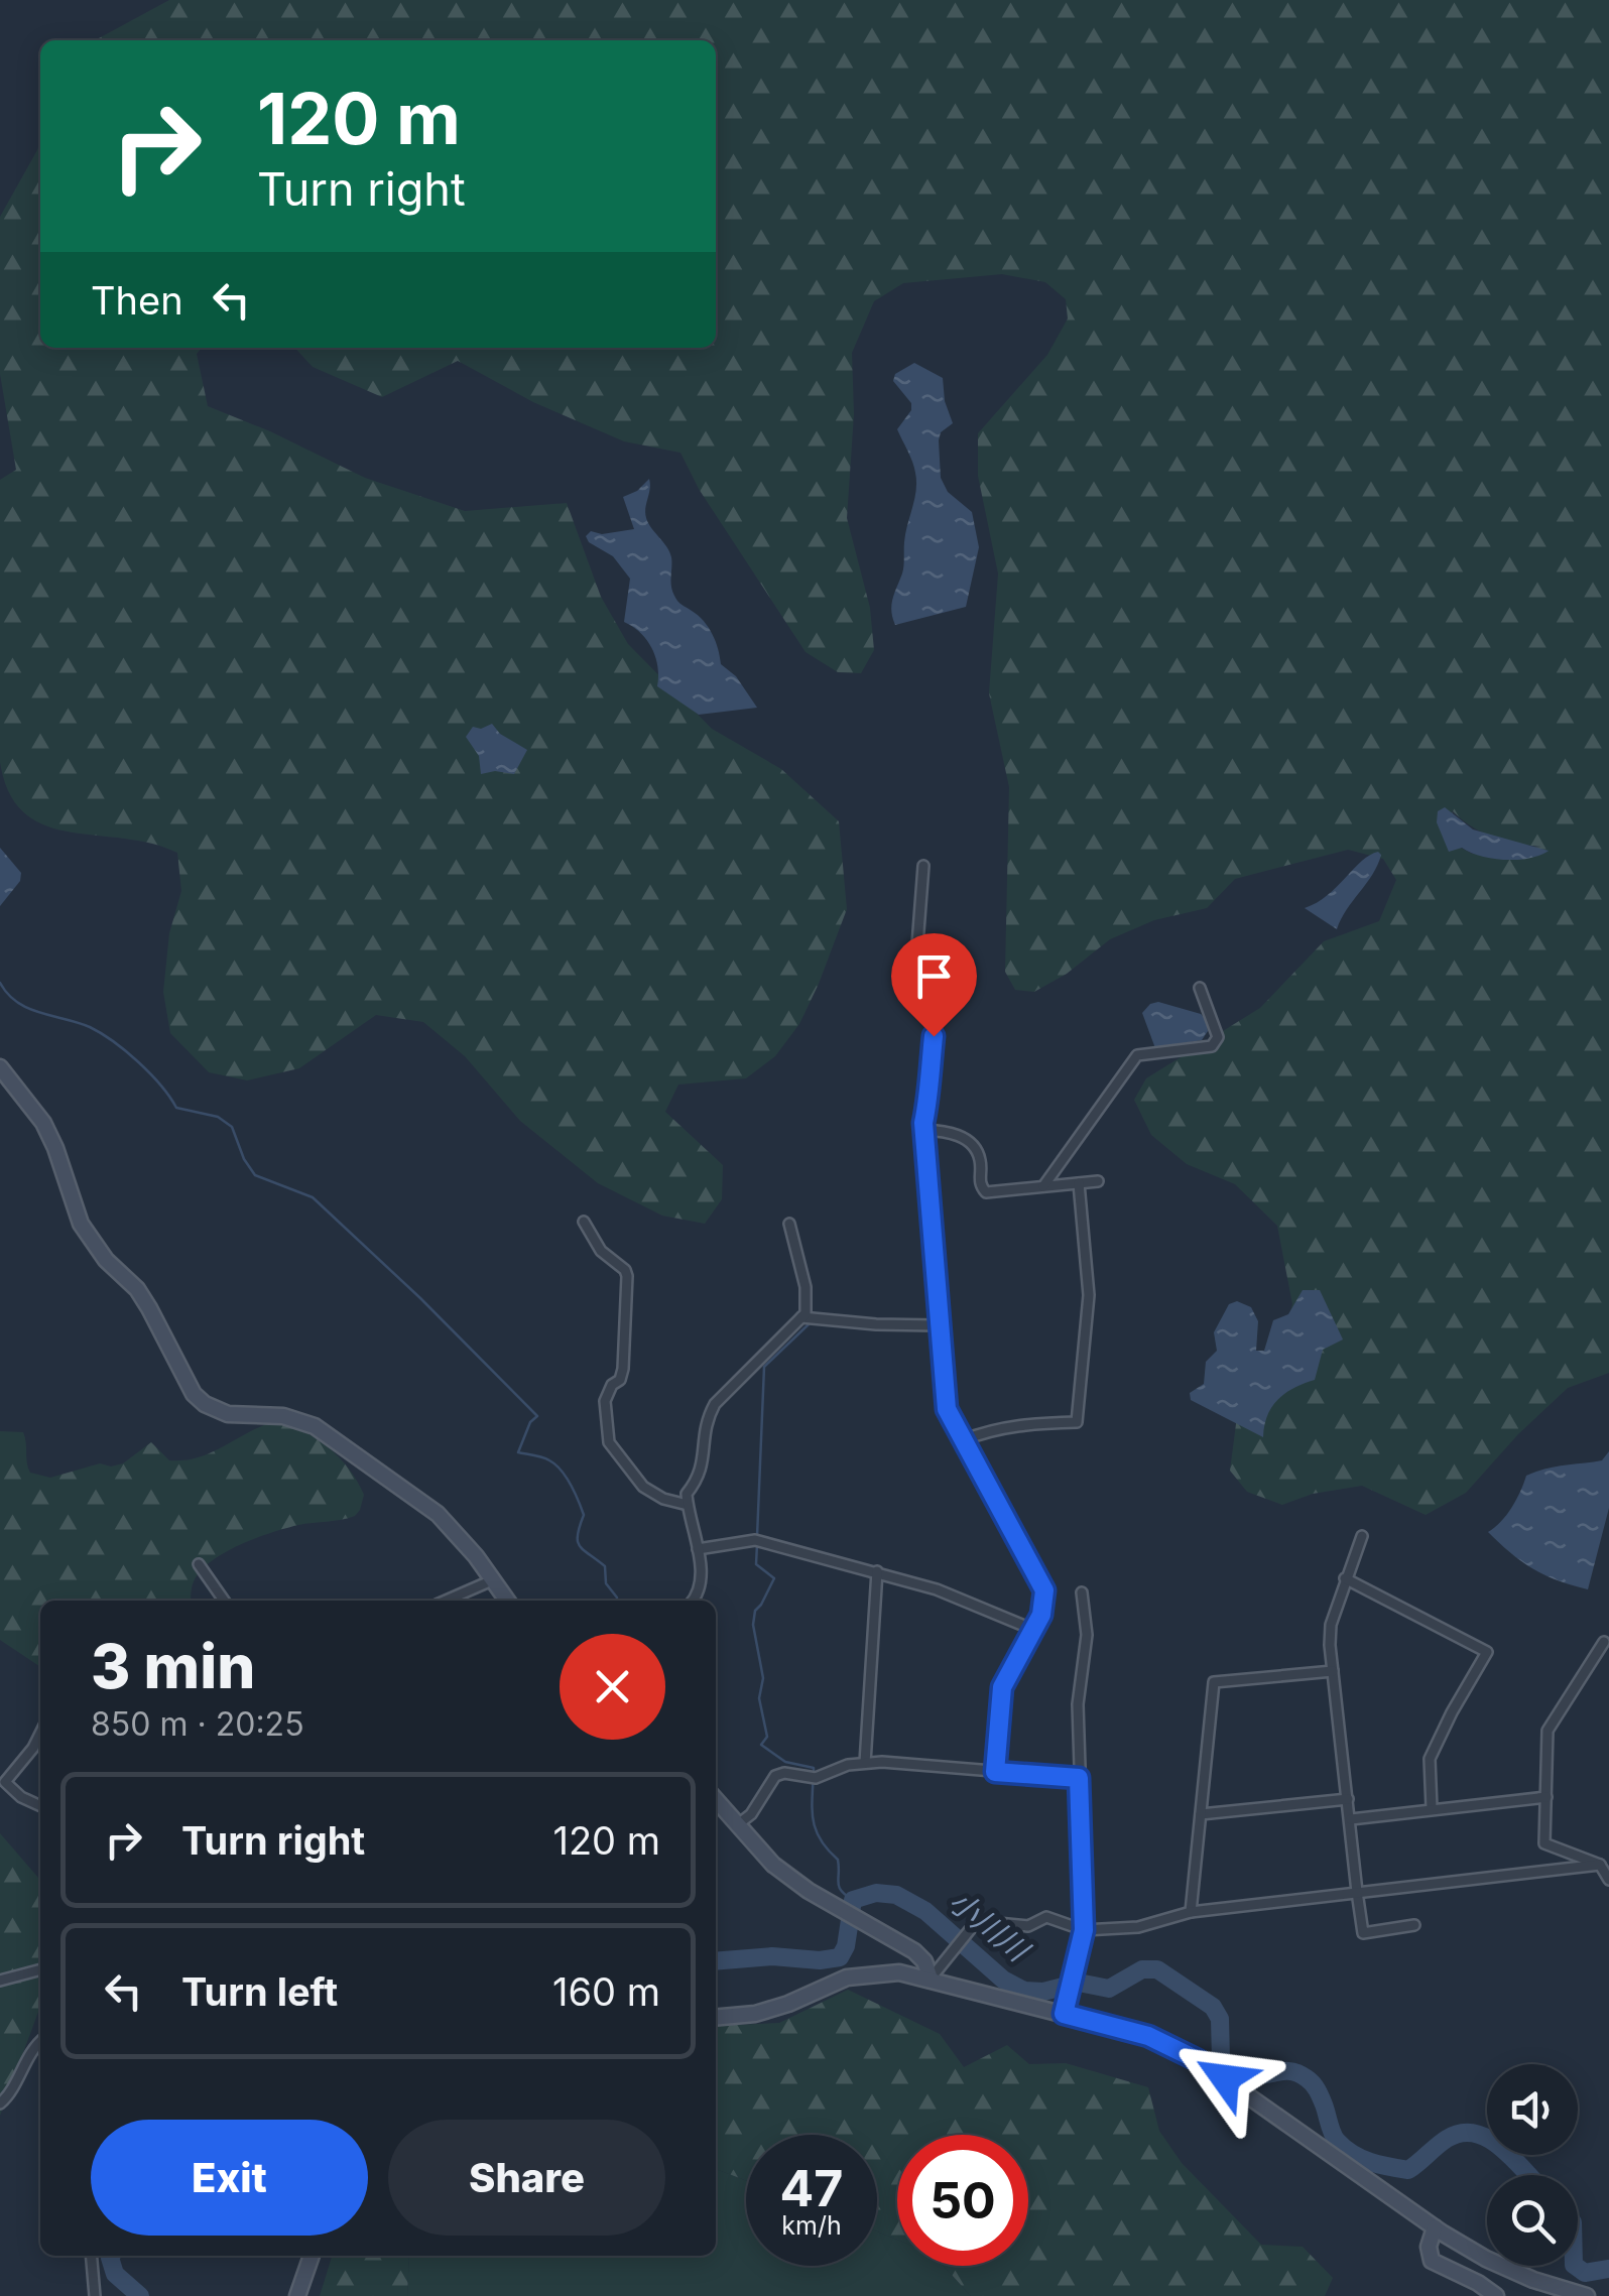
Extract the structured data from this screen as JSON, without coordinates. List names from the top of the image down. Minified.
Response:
{"water":["小川川"],"page":{"turn":["120 m","Turn right"],"then":"Then","heading":["3 min","850 m · 20:25"],"list":[{"name":"Turn right","value":"120 m"},{"name":"Turn left","value":"160 m"}],"buttons":["Exit","Share"],"speed":"47 km/h","limit":"50"}}
